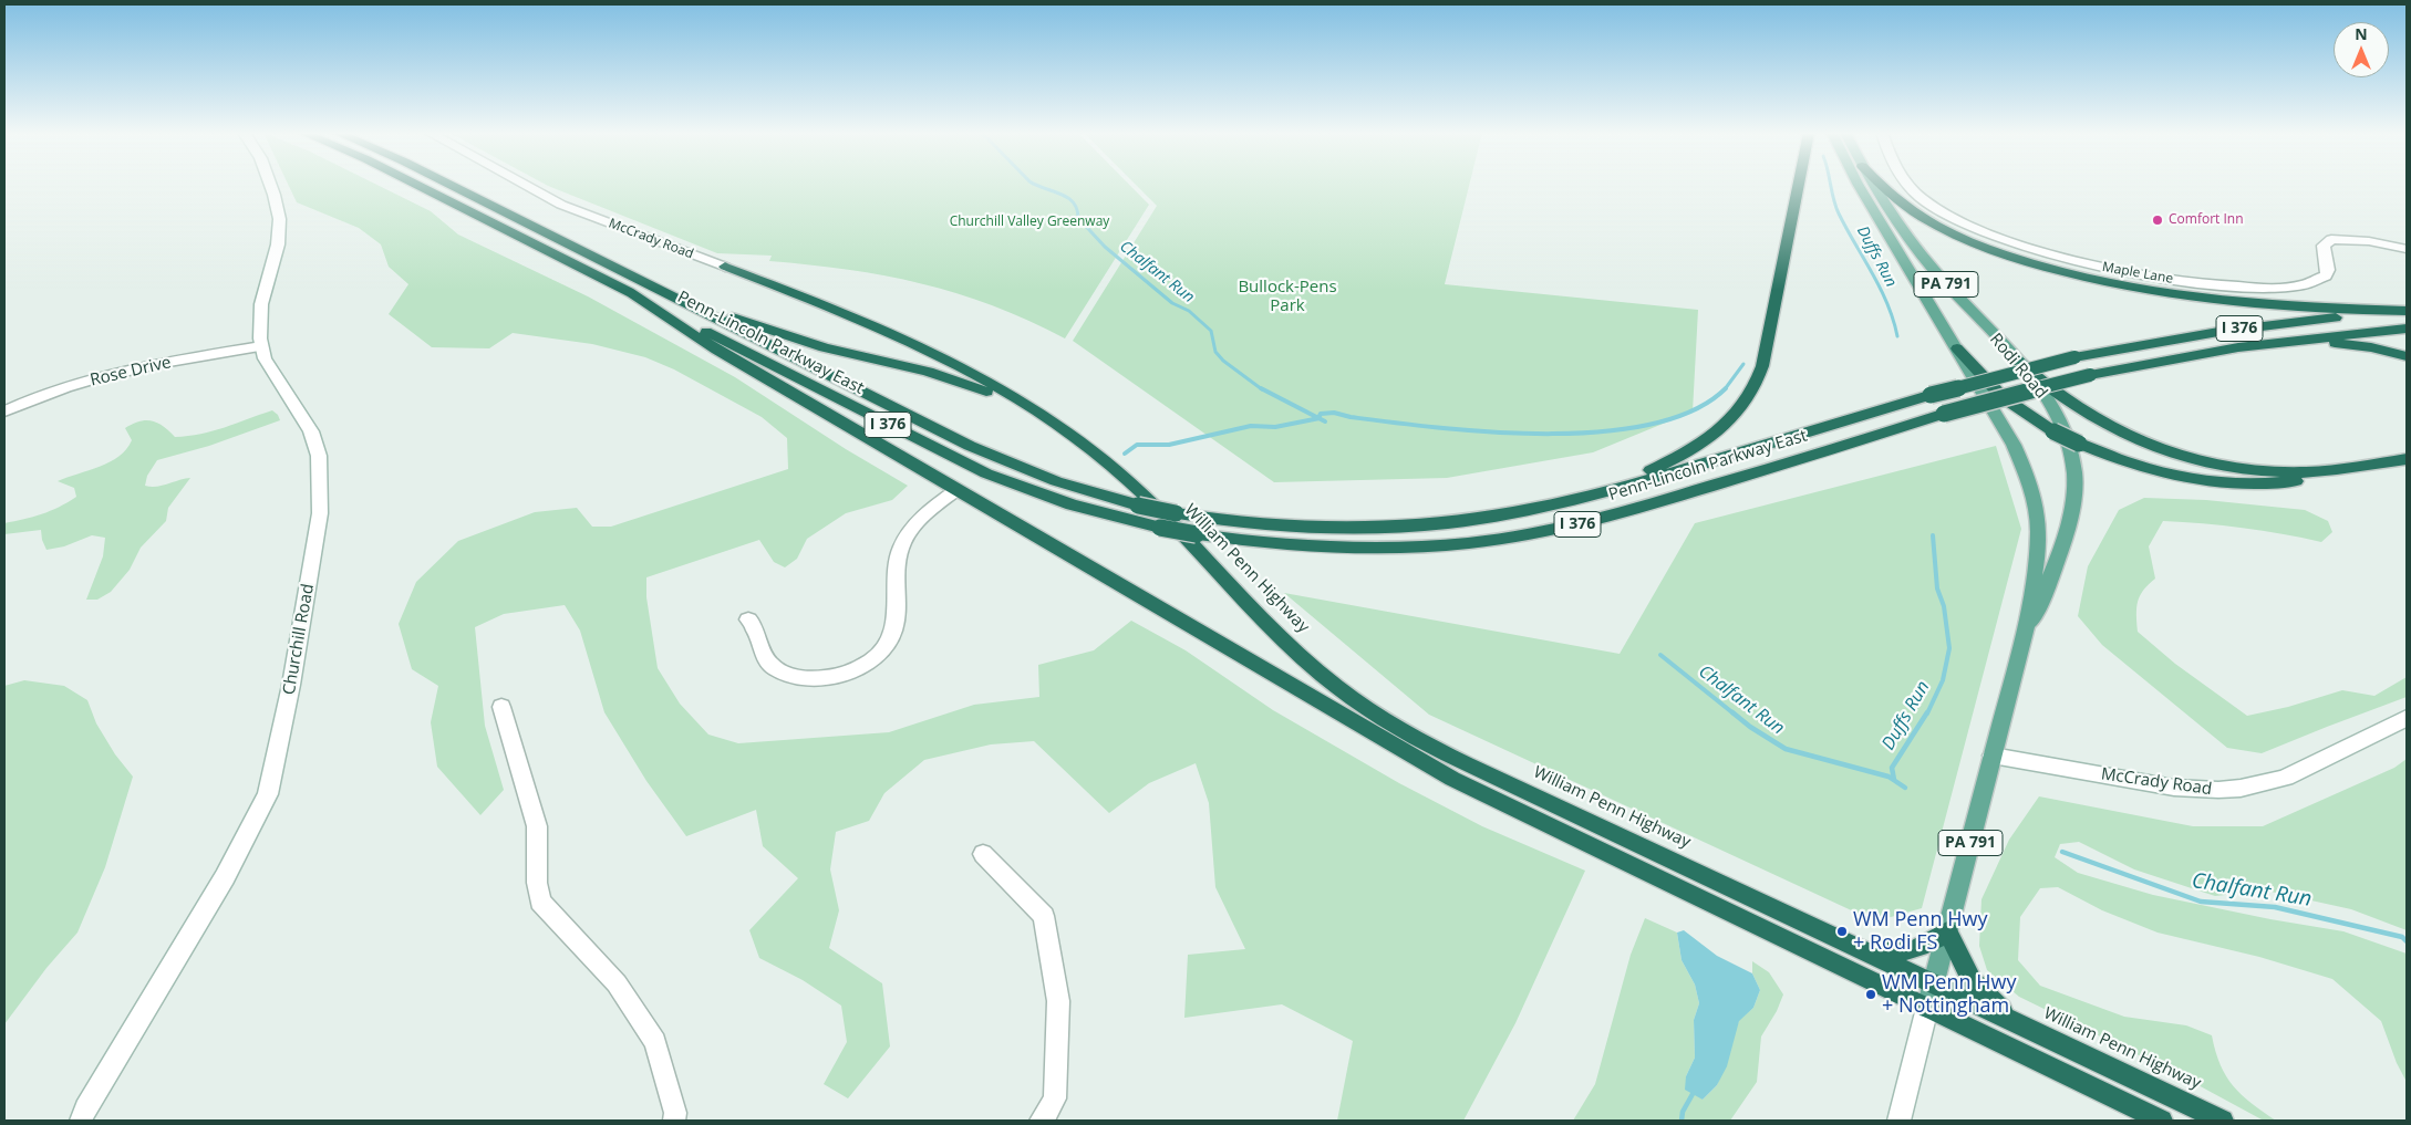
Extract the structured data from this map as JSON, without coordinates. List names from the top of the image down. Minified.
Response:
{"streets":{"highway":["I 376","Penn-Lincoln Parkway East","William Penn Highway"],"main road":["PA 791","Rodi Road"],"street":["McCrady Road","Maple Lane","Rose Drive","Churchill Road"]},"crossings":[["McCrady Road","Rodi Road"],["Rodi Road","William Penn Highway"],["Rose Drive","Churchill Road"]],"water":["Duffs Run","Chalfant Run"],"parks":["Churchill Valley Greenway","Bullock-Pens Park"],"places":["Comfort Inn","WM Penn Hwy + Rodi FS","WM Penn Hwy + Nottingham"],"north":"top"}
